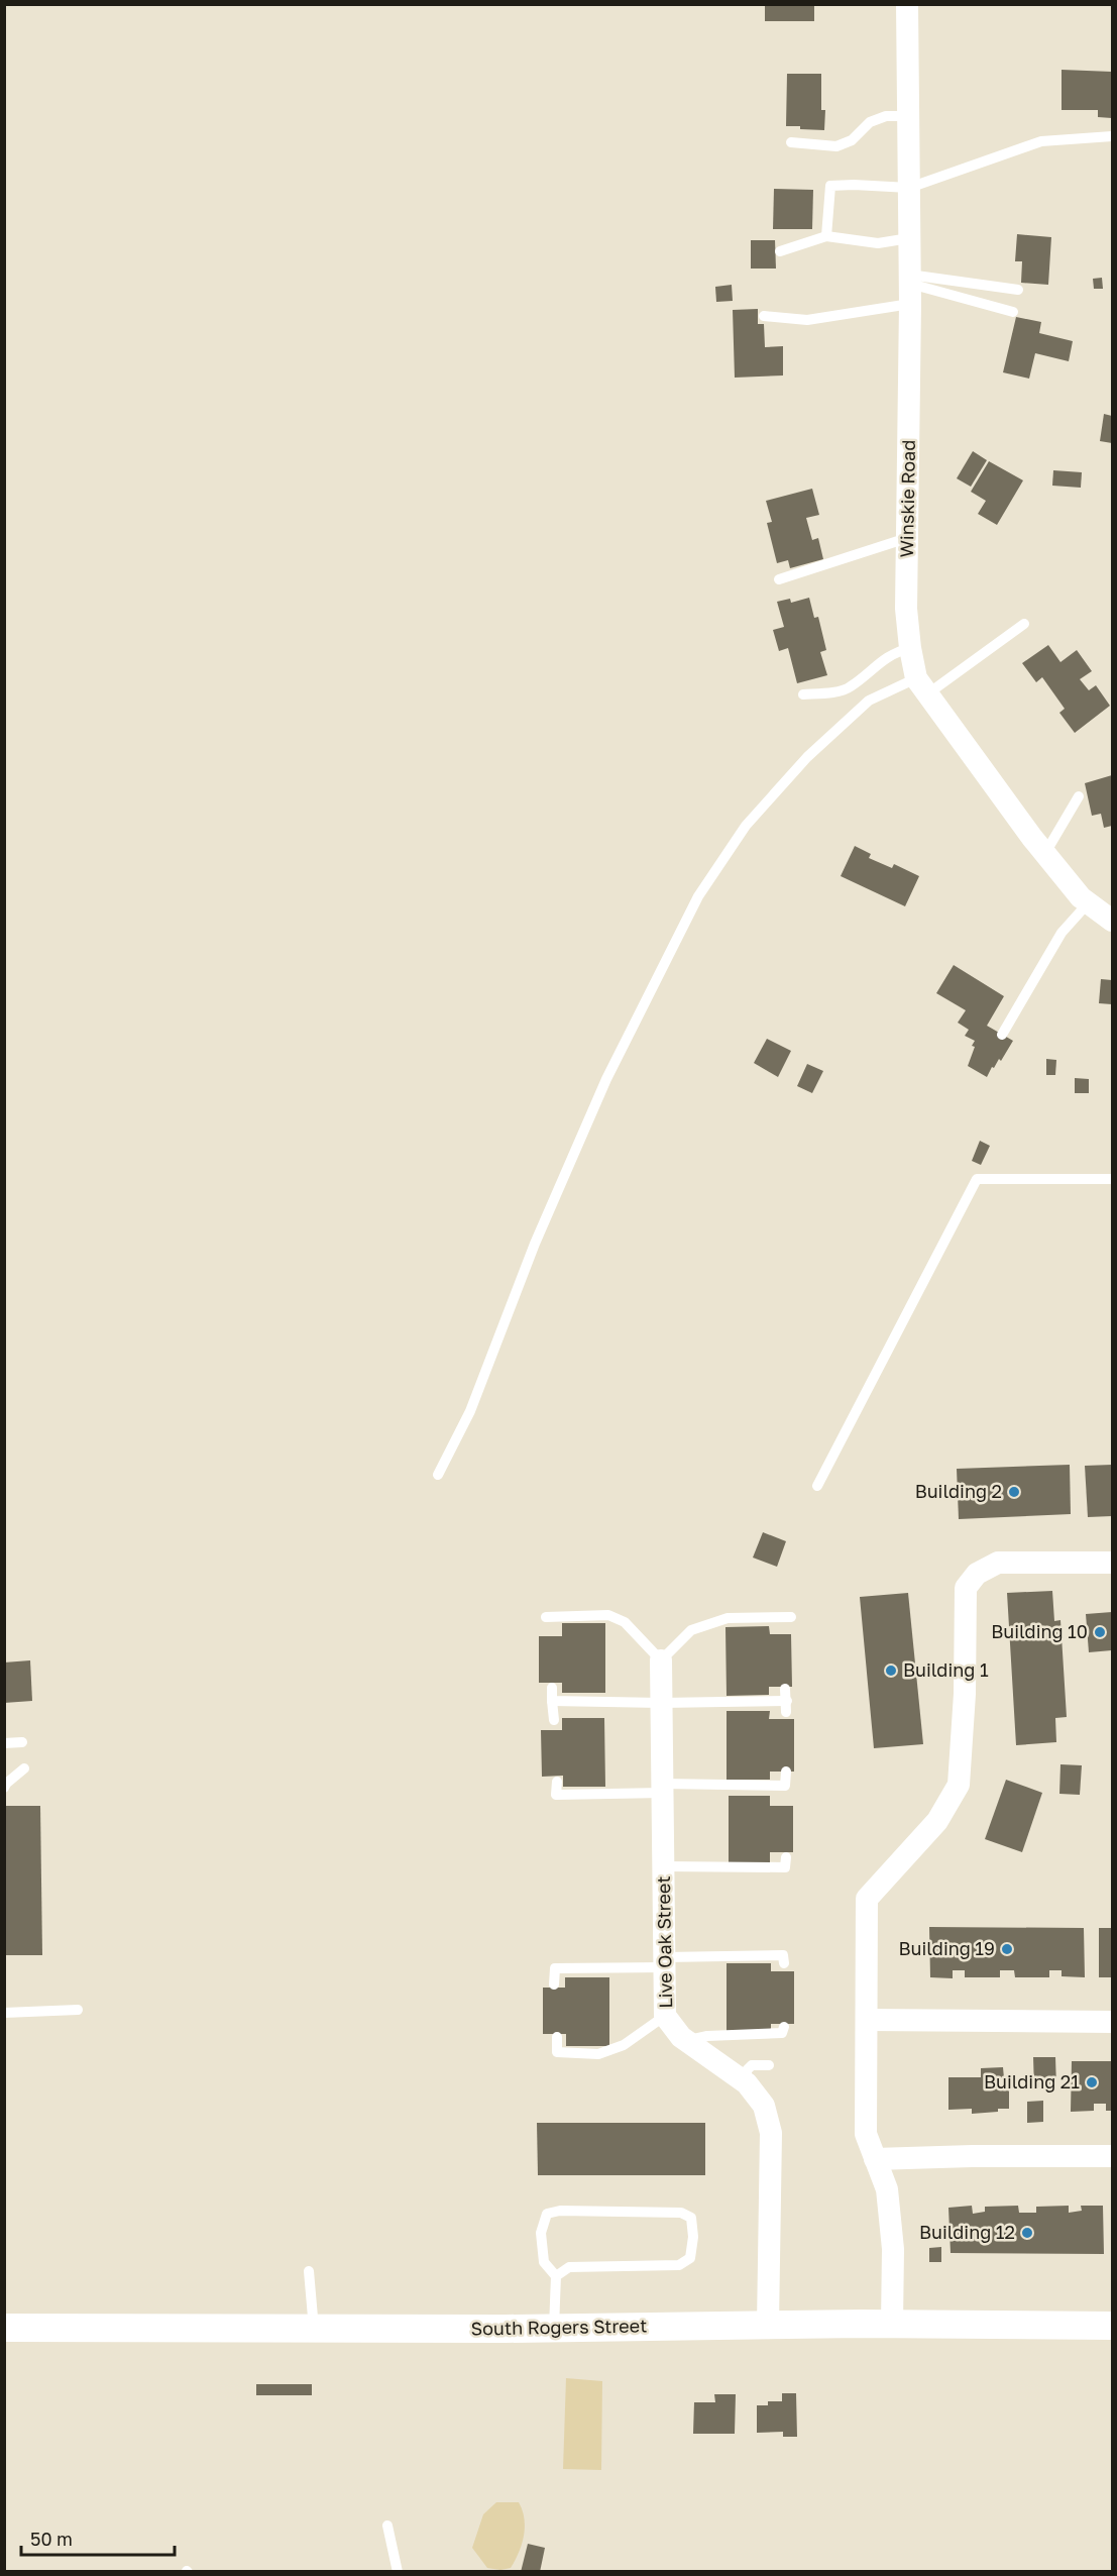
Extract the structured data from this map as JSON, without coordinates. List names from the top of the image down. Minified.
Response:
{"streets":{"street":["Winskie Road","Live Oak Street","South Rogers Street"]},"crossings":[["Live Oak Street","South Rogers Street"]],"places":["Building 2","Building 10","Building 1","Building 19","Building 21","Building 12"],"scale_bar":"50 m"}
